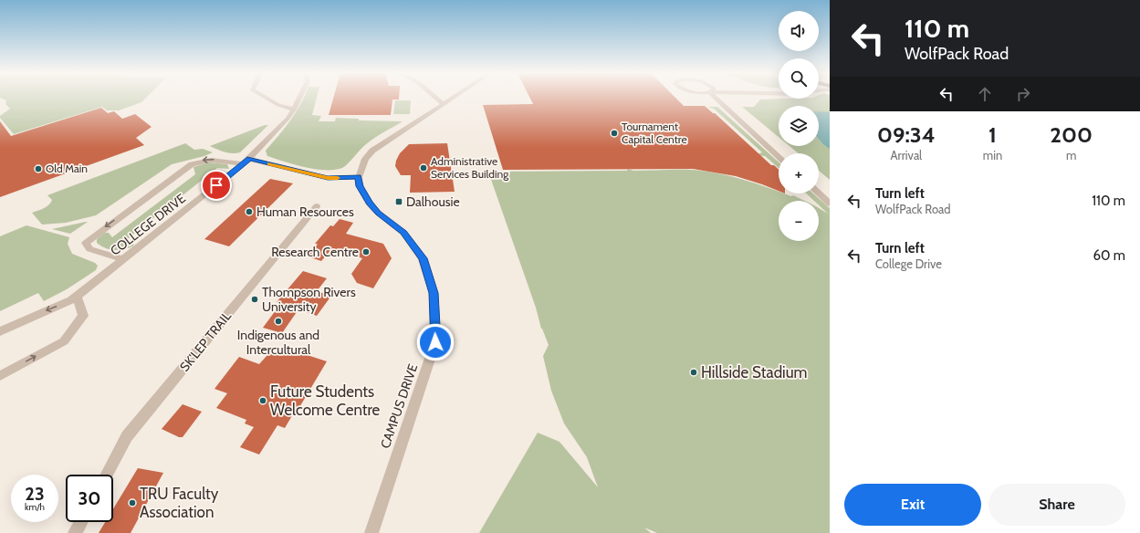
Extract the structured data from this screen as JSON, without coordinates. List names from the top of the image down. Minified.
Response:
{"streets":{"street":["COLLEGE DRIVE","SK'LEP TRAIL","CAMPUS DRIVE"]},"places":{"other":["Tournament Capital Centre","Administrative Services Building","Old Main","Human Resources","Research Centre","Thompson Rivers University","Indigenous and Intercultural","Hillside Stadium","Future Students Welcome Centre","TRU Faculty Association"],"transit":["Dalhousie"]},"page":{"turn":["110 m","WolfPack Road"],"map_buttons":["+","−"],"eta":["09:34","Arrival","1","min","200","m"],"list":[{"name":"Turn left","note":"WolfPack Road","value":"110 m"},{"name":"Turn left","note":"College Drive","value":"60 m"}],"speed":"23 km/h","limit":"30","buttons":["Exit","Share"]}}
